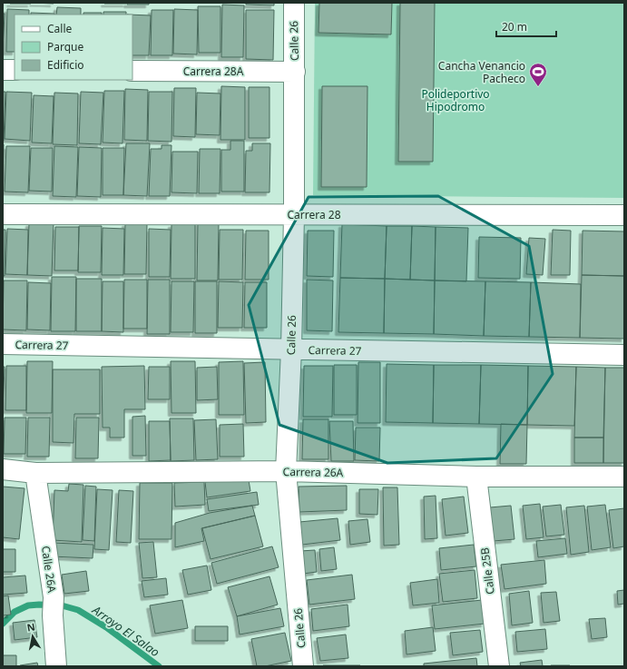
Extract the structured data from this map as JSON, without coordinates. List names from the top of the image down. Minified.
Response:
{"streets":{"street":["Calle 26","Carrera 28A","Carrera 28","Carrera 27","Carrera 26A","Calle 26A","Calle 25B"]},"crossings":[["Calle 26","Carrera 28A"],["Calle 26","Carrera 28"],["Calle 26","Carrera 27"],["Calle 26","Carrera 26A"],["Carrera 26A","Calle 26A"],["Carrera 26A","Calle 25B"]],"water":["Arroyo El Salao"],"parks":["Polideportivo Hipodromo"],"places":{"sports":["Cancha Venancio Pacheco"]},"legend":["Calle","Parque","Edificio"],"scale_bar":"20 m","north":"top"}
